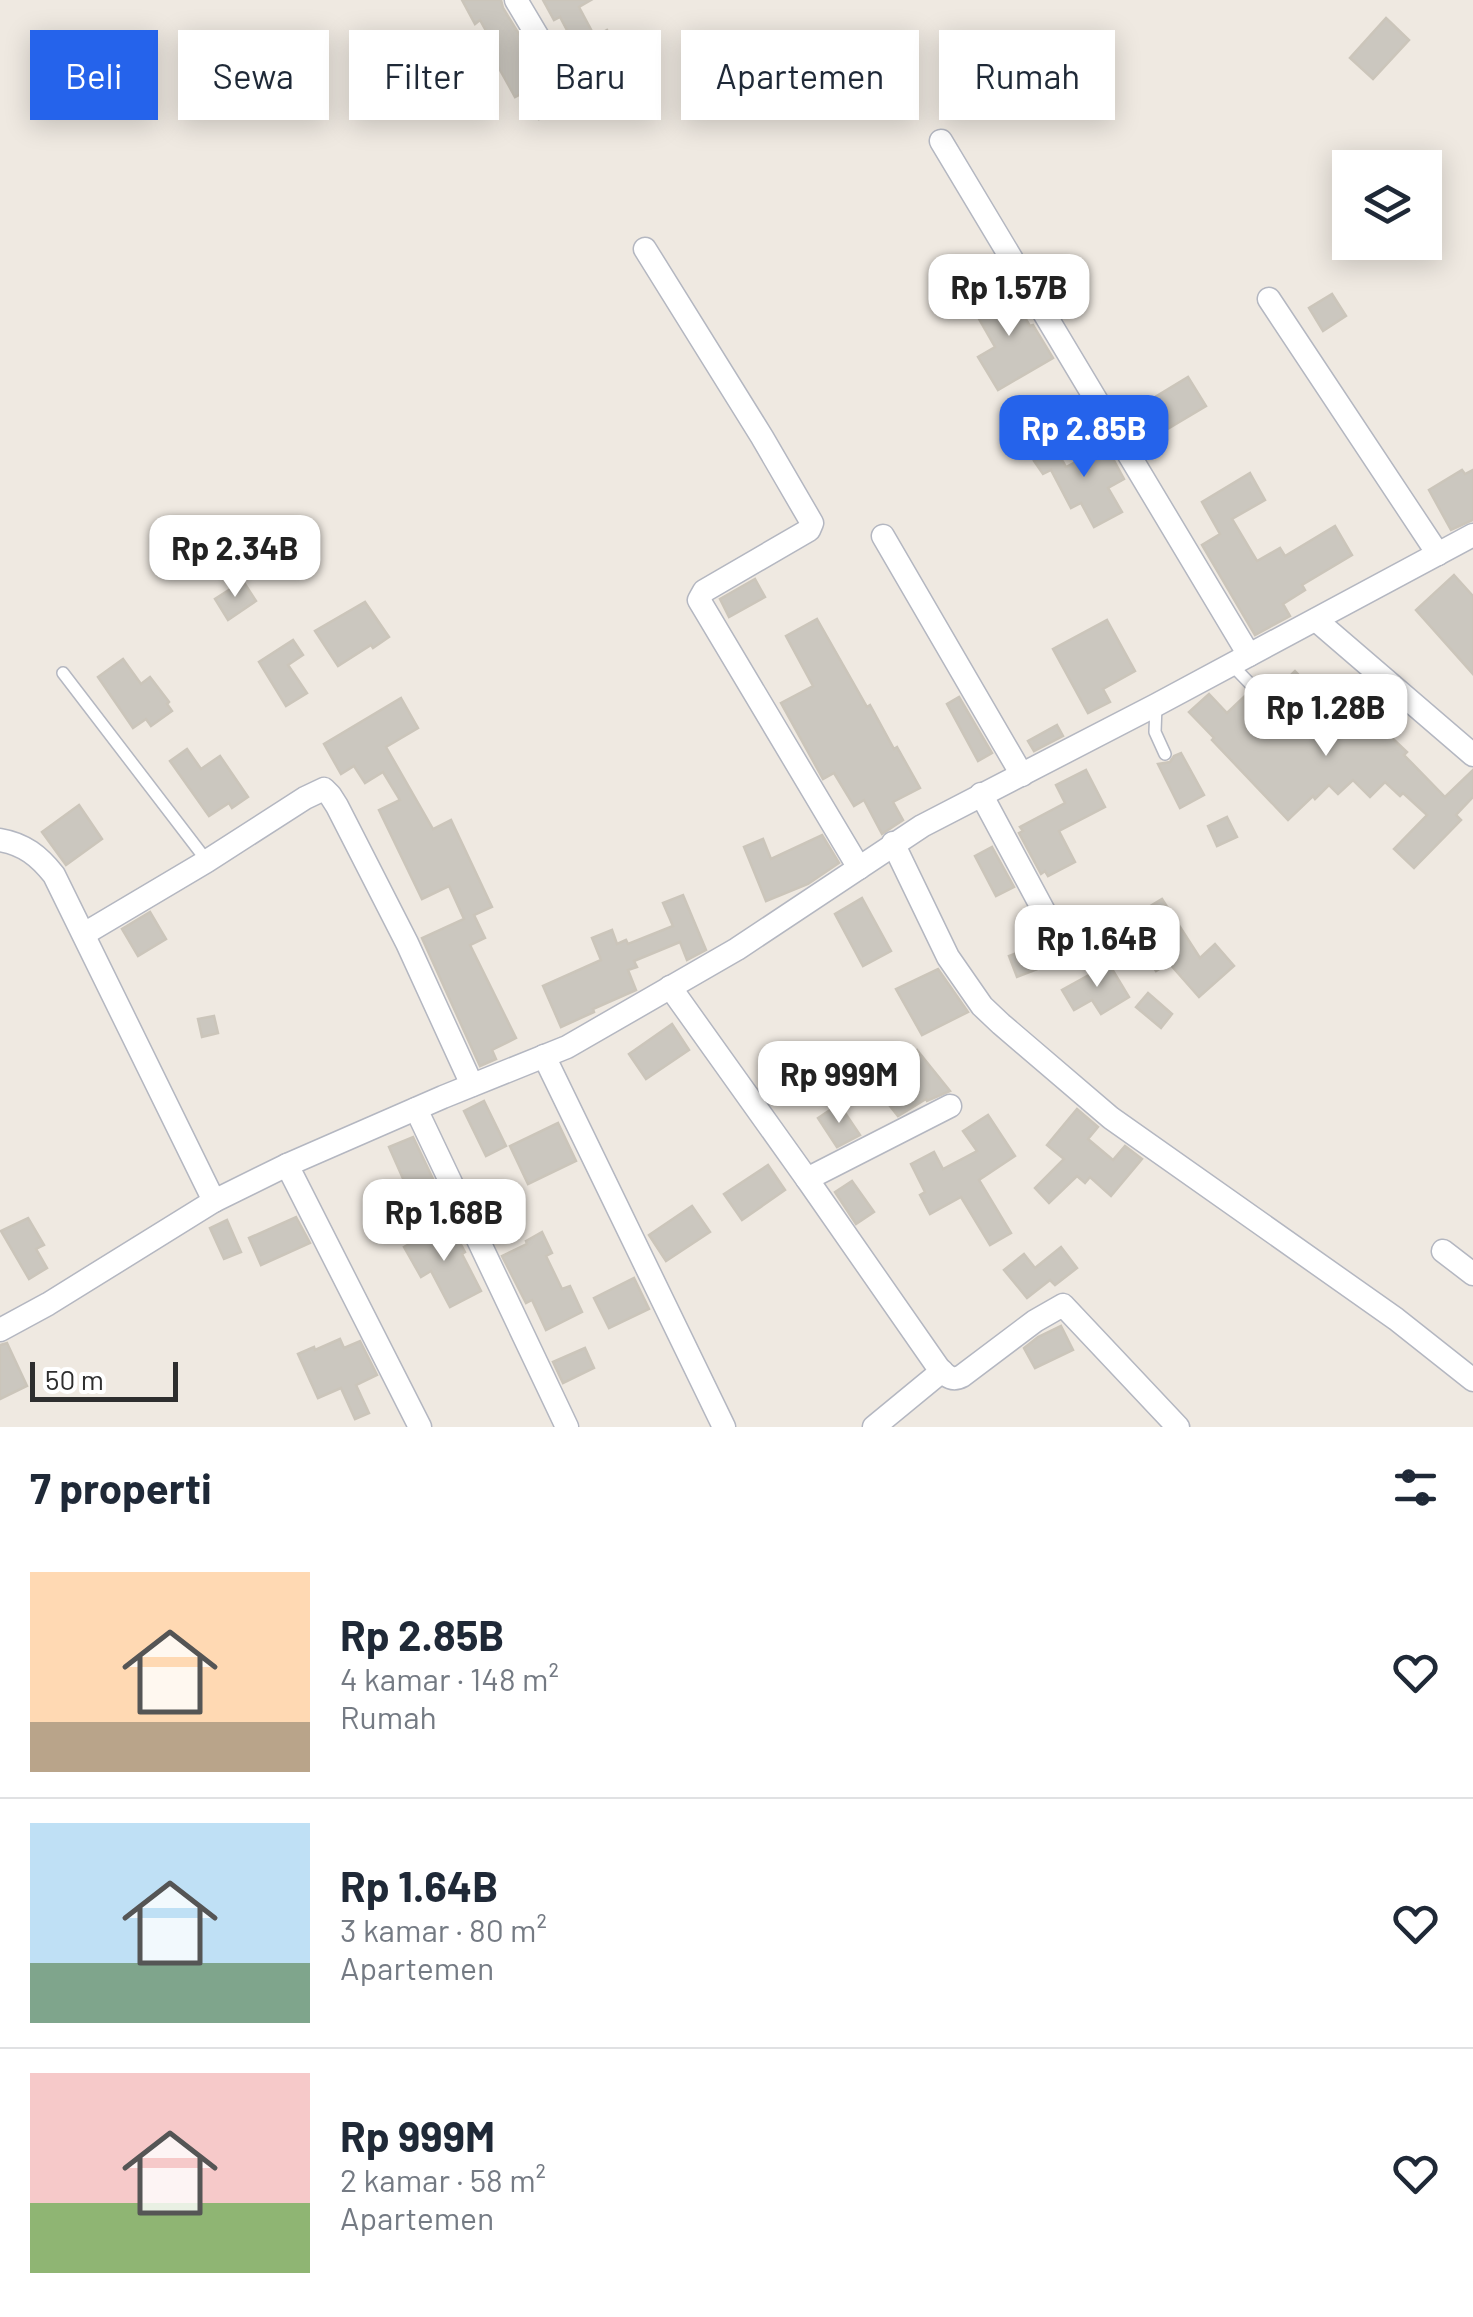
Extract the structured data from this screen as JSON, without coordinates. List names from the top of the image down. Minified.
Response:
{"scale_bar":"50 m","page":{"chip":["Beli","Sewa","Filter","Baru","Apartemen","Rumah"],"price":["Rp 1.57B","Rp 2.85B","Rp 2.34B","Rp 1.28B","Rp 1.64B","Rp 999M","Rp 1.68B"],"scale":"50 m","heading":"7 properti","list":[{"name":"Rp 2.85B","note":"4 kamar · 148 m² · Rumah"},{"name":"Rp 1.64B","note":"3 kamar · 80 m² · Apartemen"},{"name":"Rp 999M","note":"2 kamar · 58 m² · Apartemen"}]}}
